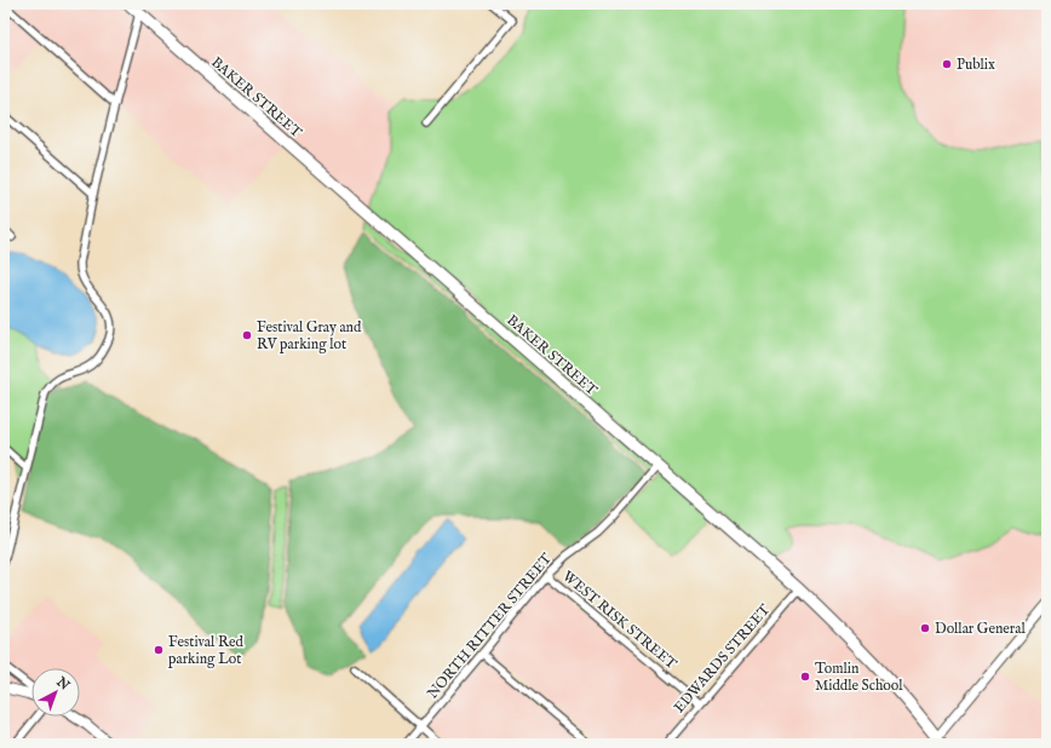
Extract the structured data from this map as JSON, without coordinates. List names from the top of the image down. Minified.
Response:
{"streets":{"main road":["BAKER STREET"],"street":["WEST RISK STREET","NORTH RITTER STREET","EDWARDS STREET"]},"crossings":[["BAKER STREET","NORTH RITTER STREET"],["BAKER STREET","EDWARDS STREET"],["WEST RISK STREET","NORTH RITTER STREET"],["WEST RISK STREET","EDWARDS STREET"]],"places":["Publix","Festival Gray and RV parking lot","Dollar General","Festival Red parking Lot","Tomlin Middle School"],"north":"top right"}
